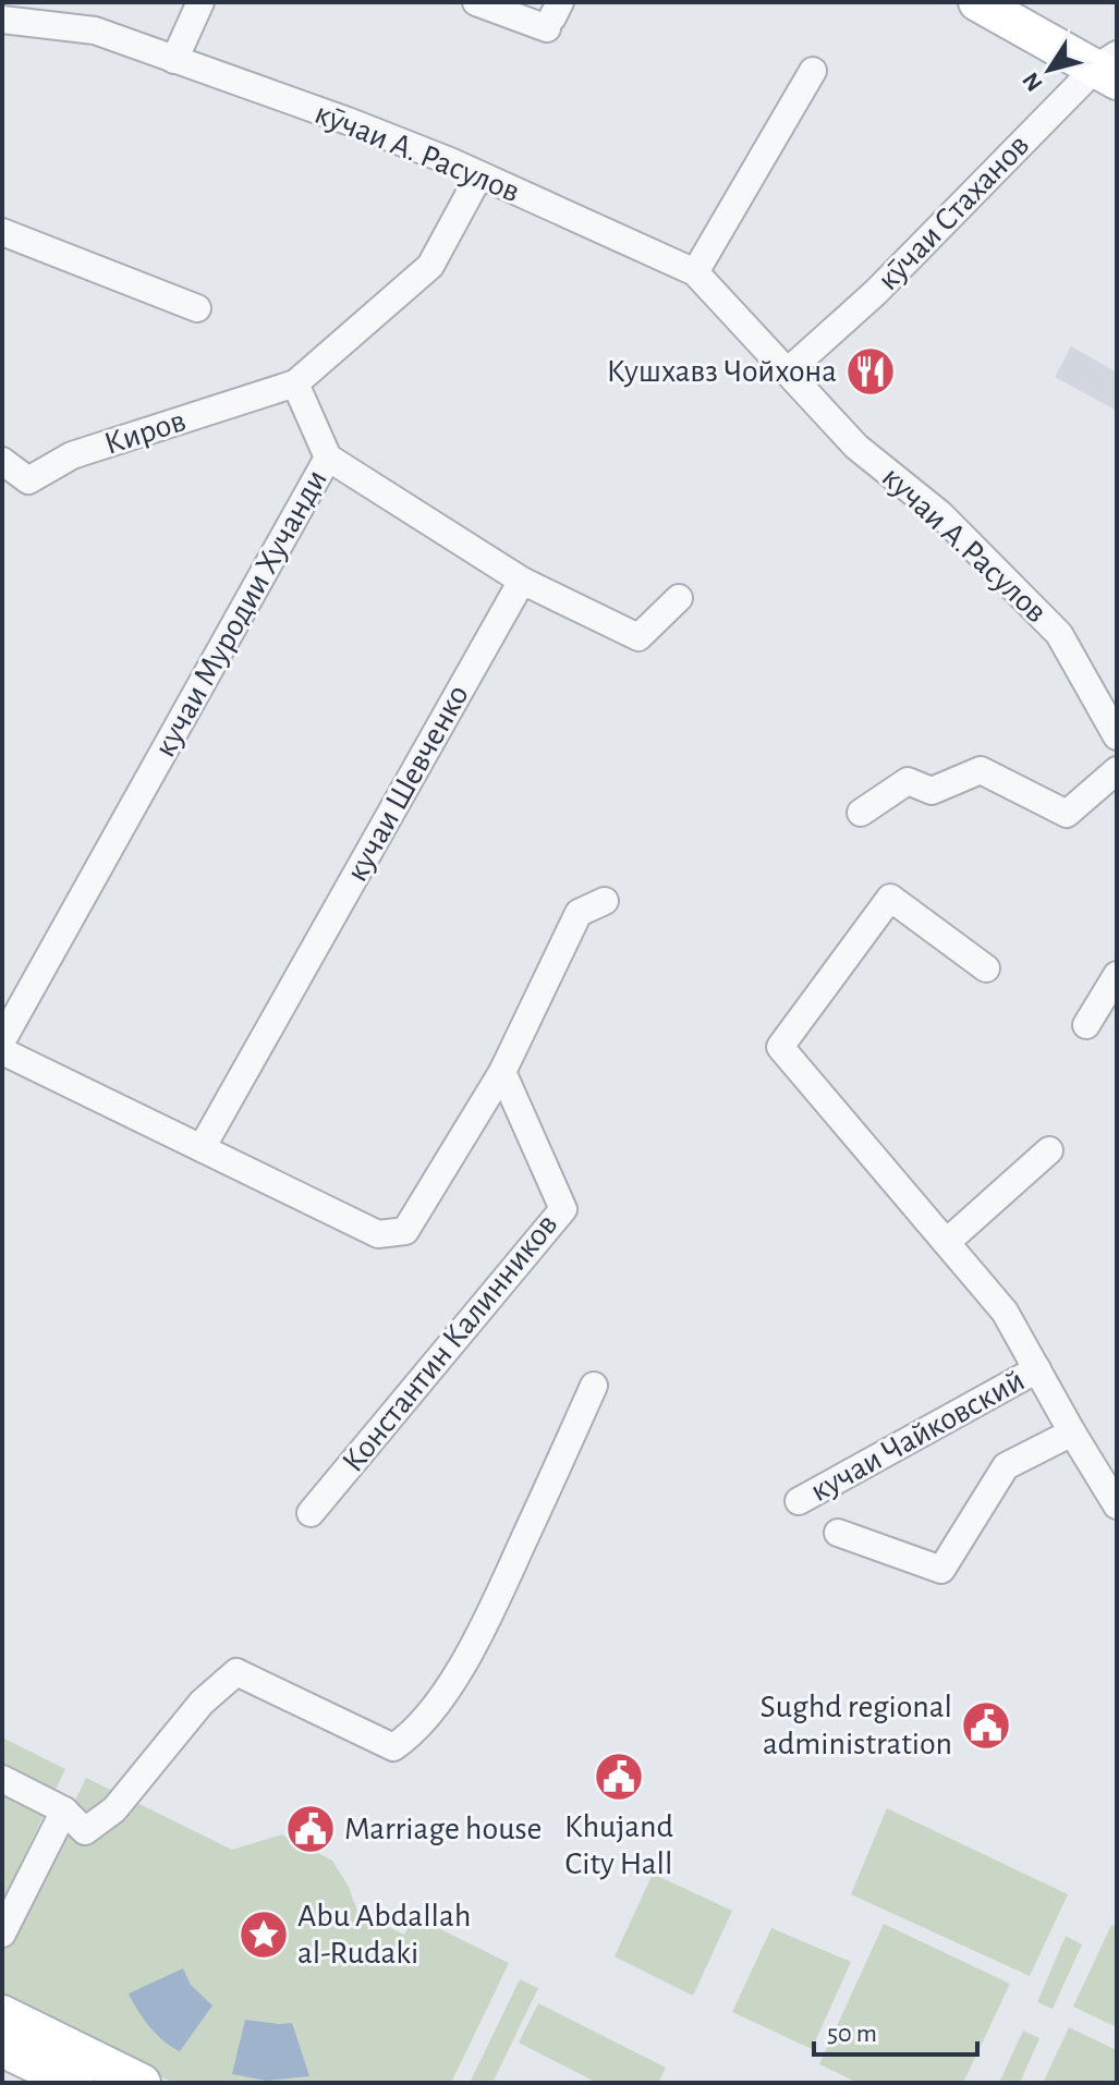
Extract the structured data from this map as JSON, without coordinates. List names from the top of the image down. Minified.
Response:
{"streets":{"street":["кӯчаи А. Расулов","кӯчаи Стаханов","Киров","кучаи А.Расулов","кучаи Муродии Хучанди","кучаи Шевченко","Константин Калинников","кучаи Чайковский"]},"crossings":[["кӯчаи А. Расулов","кӯчаи Стаханов"],["кӯчаи А. Расулов","кучаи А.Расулов"],["кӯчаи Стаханов","кучаи А.Расулов"],["Киров","кучаи Муродии Хучанди"]],"places":{"restaurant":["Кушхавз Чойхона"],"public building":["Sughd regional administration","Khujand City Hall","Marriage house"],"place":["Abu Abdallah al-Rudaki"]},"scale_bar":"50 m","north":"bottom left"}
